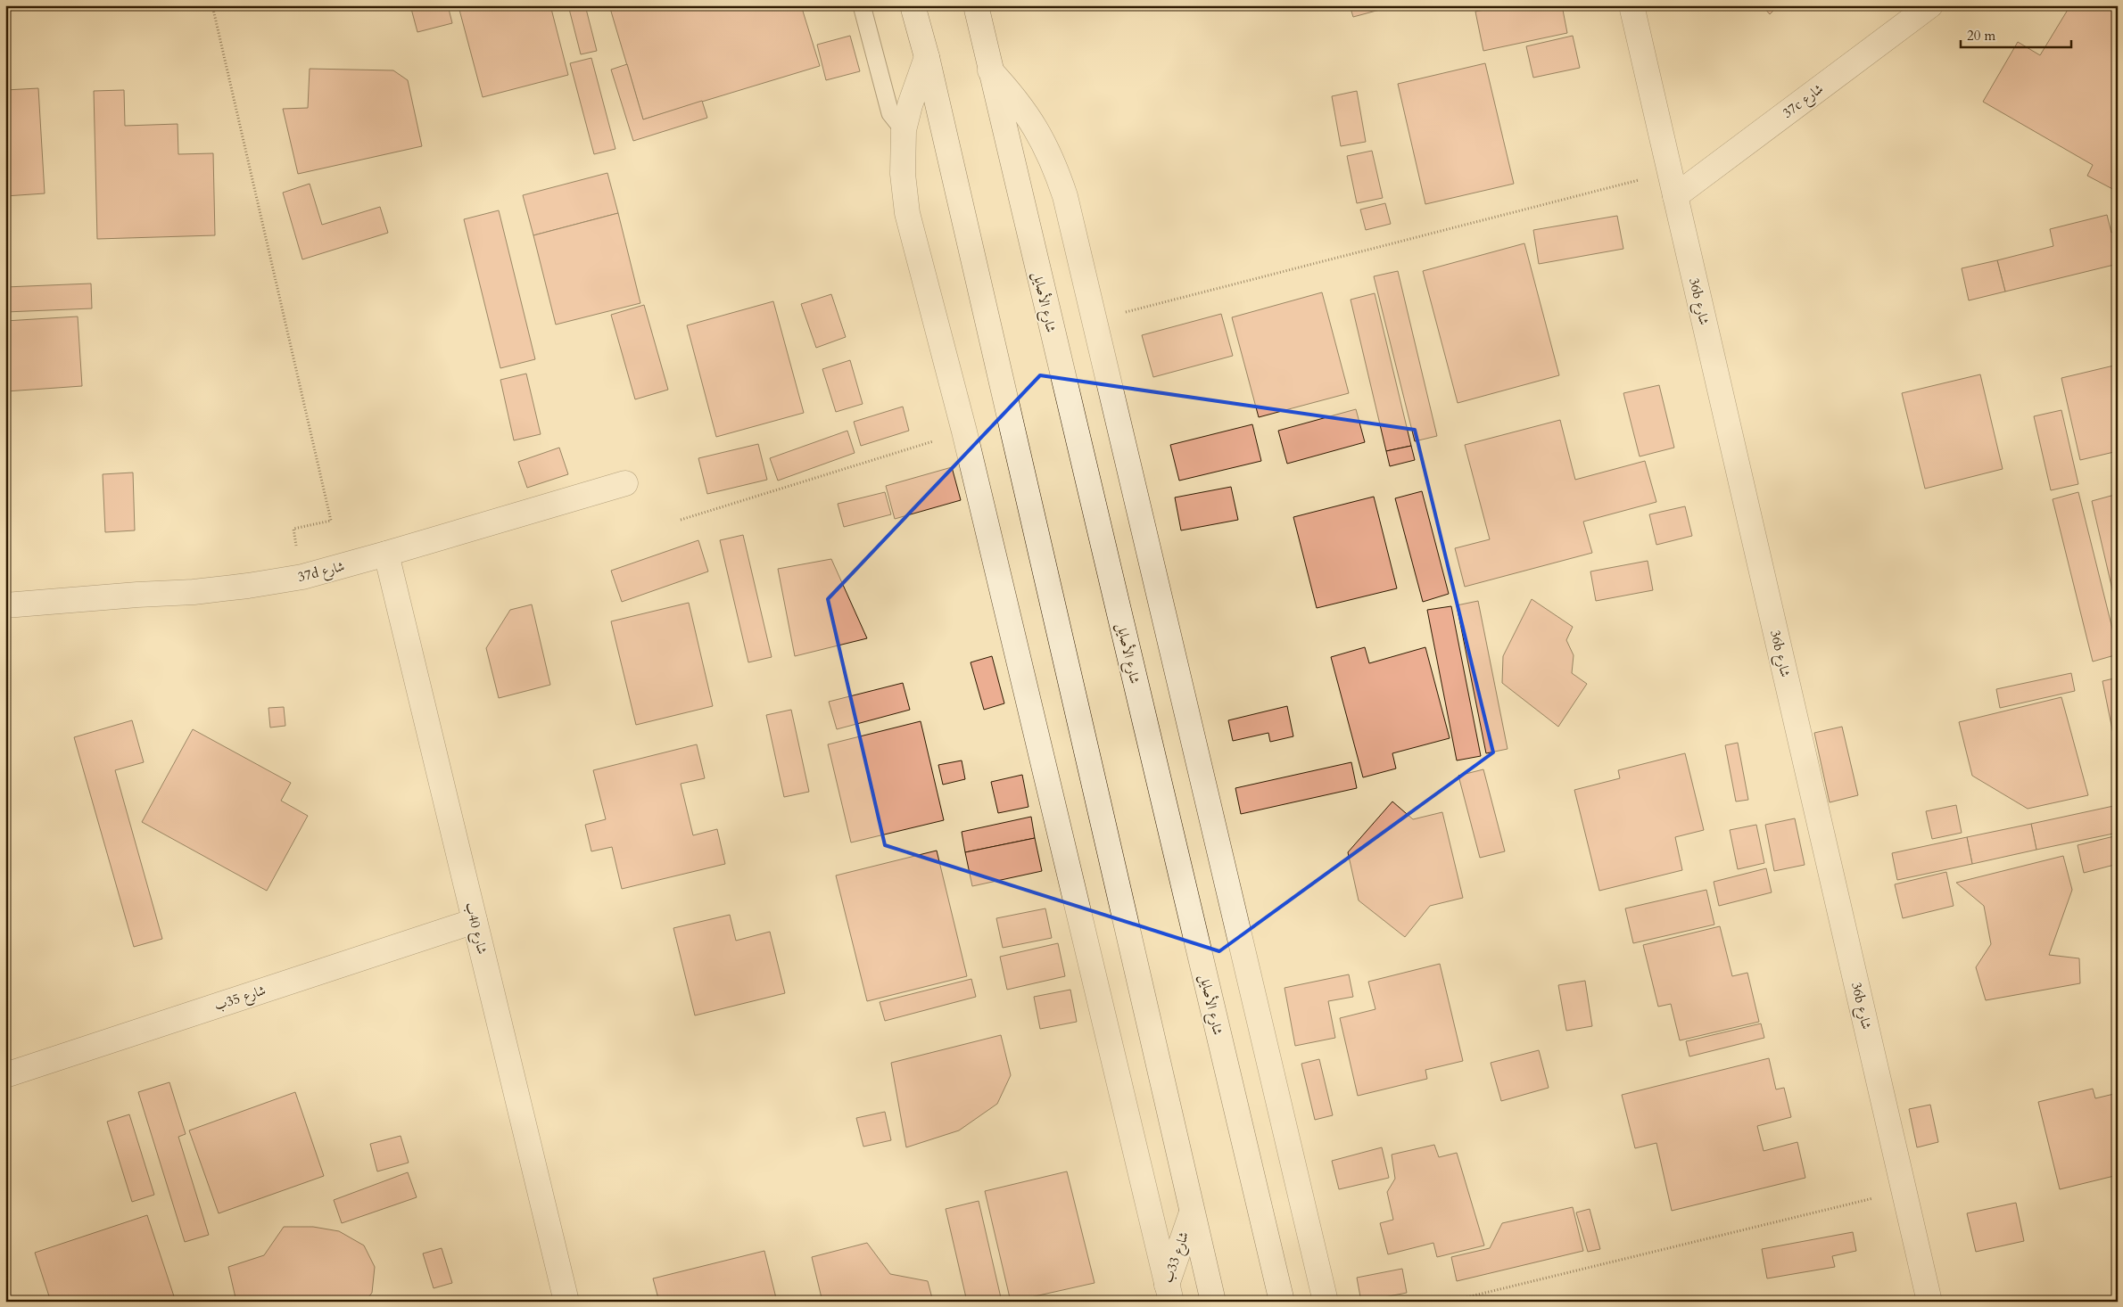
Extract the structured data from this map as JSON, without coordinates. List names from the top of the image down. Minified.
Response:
{"streets":{"street":["37c شارع","36b شارع","شارع الأصايل","37d شارع","شارع 40ب","شارع 35ب","شارع 33ب"]},"crossings":[["37c شارع","36b شارع"],["37d شارع","شارع 40ب"],["شارع 40ب","شارع 35ب"]],"scale_bar":"20 m"}
